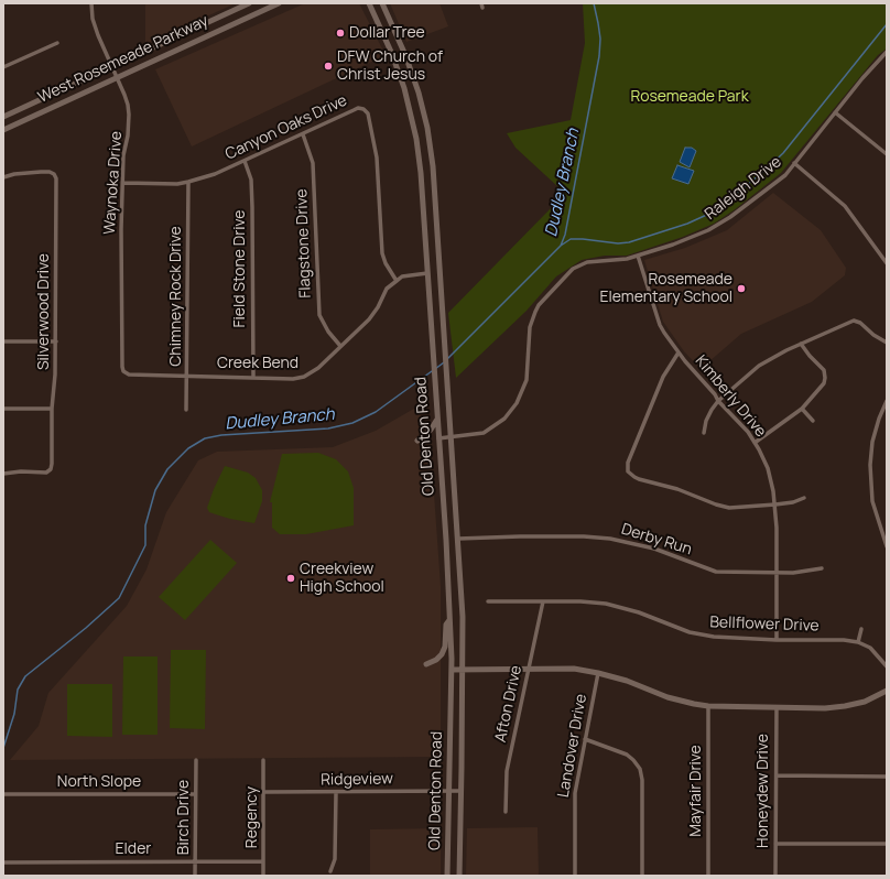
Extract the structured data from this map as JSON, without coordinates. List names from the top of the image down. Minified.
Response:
{"streets":{"main road":["West Rosemeade Parkway","Old Denton Road"],"street":["Canyon Oaks Drive","Waynoka Drive","Raleigh Drive","Flagstone Drive","Field Stone Drive","Chimney Rock Drive","Silverwood Drive","Creek Bend","Kimberly Drive","Derby Run","Bellflower Drive","Afton Drive","Landover Drive","Ridgeview","North Slope","Mayfair Drive","Honeydew Drive","Birch Drive","Regency","Elder"]},"crossings":[["West Rosemeade Parkway","Waynoka Drive"],["Canyon Oaks Drive","Waynoka Drive"],["Canyon Oaks Drive","Flagstone Drive"],["Canyon Oaks Drive","Field Stone Drive"],["Canyon Oaks Drive","Chimney Rock Drive"],["Canyon Oaks Drive","Creek Bend"],["Waynoka Drive","Creek Bend"],["Raleigh Drive","Kimberly Drive"],["Raleigh Drive","Old Denton Road"],["Flagstone Drive","Creek Bend"],["Field Stone Drive","Creek Bend"],["Chimney Rock Drive","Creek Bend"],["Kimberly Drive","Derby Run"],["Kimberly Drive","Bellflower Drive"],["Old Denton Road","Derby Run"],["Old Denton Road","Ridgeview"],["Bellflower Drive","Afton Drive"],["Ridgeview","Regency"],["North Slope","Birch Drive"],["Birch Drive","Elder"],["Regency","Elder"]],"water":["Dudley Branch"],"parks":["Rosemeade Park"],"places":["Dollar Tree","DFW Church of Christ Jesus","Rosemeade Elementary School","Creekview High School"]}
